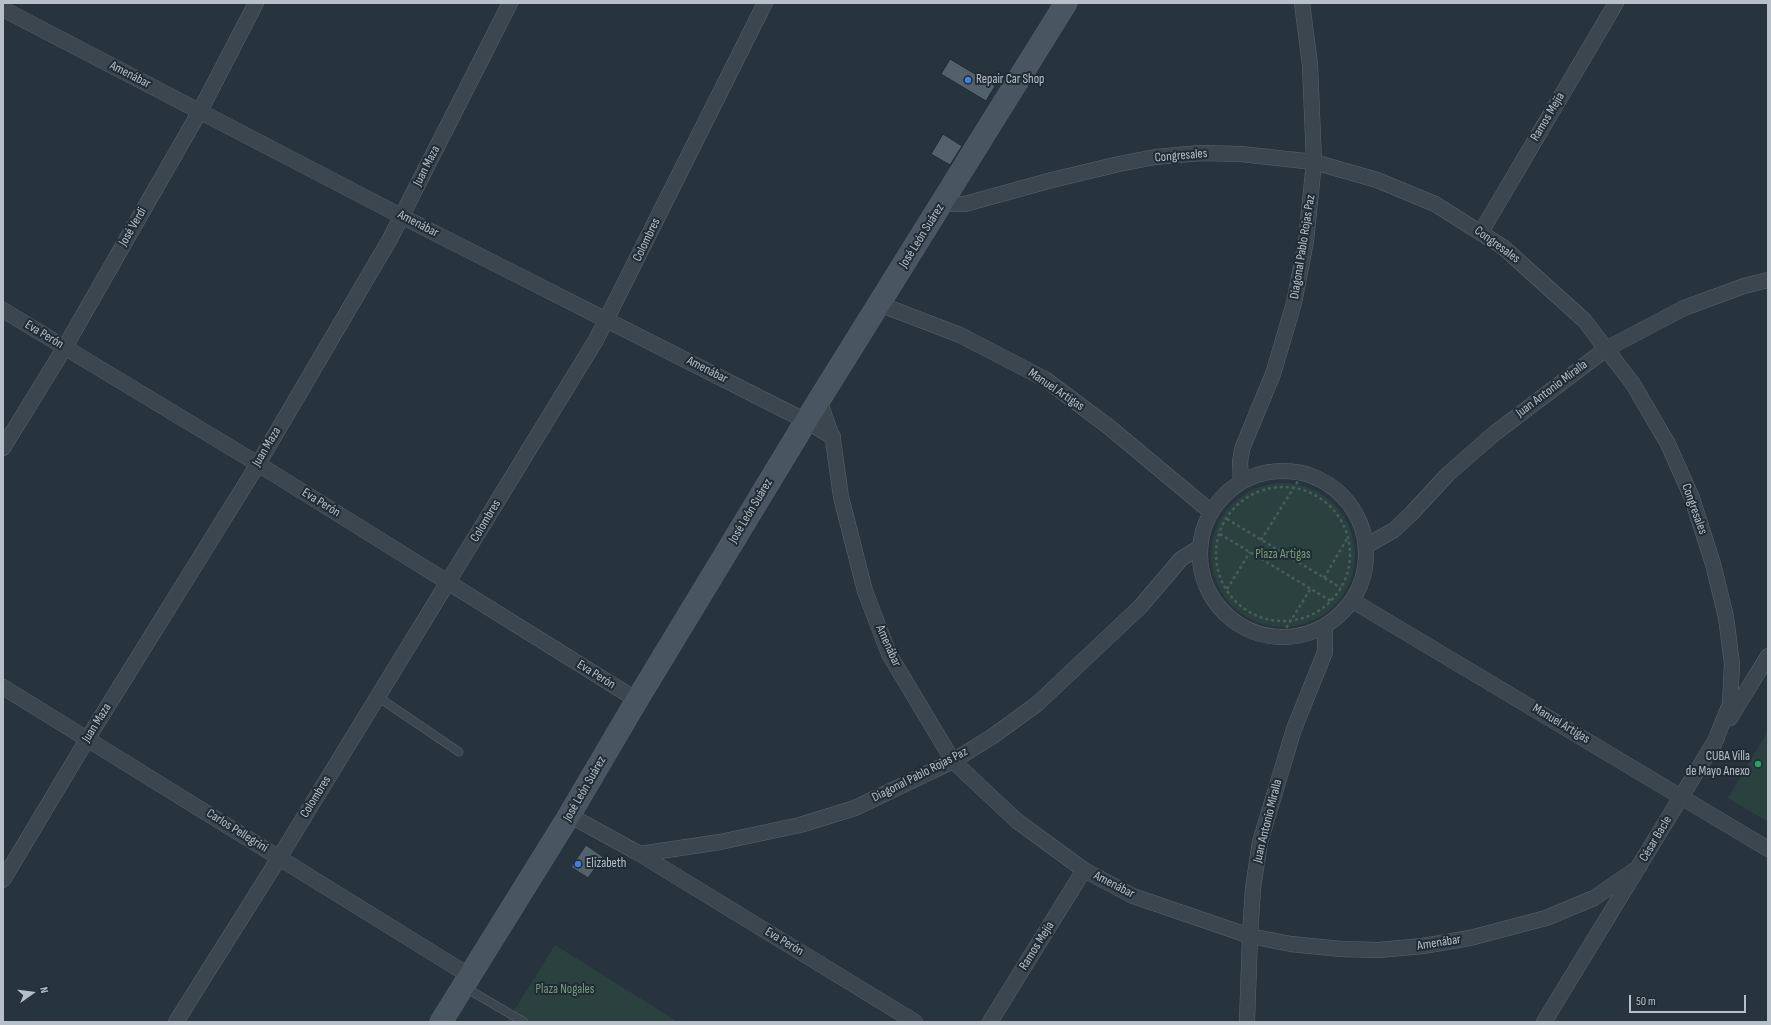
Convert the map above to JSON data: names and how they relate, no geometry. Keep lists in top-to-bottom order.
{
  "streets": {
    "street": [
      "Amenábar",
      "Ramos Mejía",
      "Congresales",
      "Juan Maza",
      "José Verdi",
      "José León Suárez",
      "Colombres",
      "Diagonal Pablo Rojas Paz",
      "Eva Perón",
      "Juan Antonio Miralla",
      "Manuel Artigas",
      "Carlos Pellegrini",
      "César Bacle"
    ]
  },
  "crossings": [
    ["Amenábar", "Ramos Mejía"],
    ["Amenábar", "Juan Maza"],
    ["Amenábar", "José Verdi"],
    ["Amenábar", "José León Suárez"],
    ["Amenábar", "Colombres"],
    ["Amenábar", "Diagonal Pablo Rojas Paz"],
    ["Amenábar", "Juan Antonio Miralla"],
    ["Amenábar", "César Bacle"],
    ["Ramos Mejía", "Congresales"],
    ["Congresales", "José León Suárez"],
    ["Congresales", "Diagonal Pablo Rojas Paz"],
    ["Congresales", "Juan Antonio Miralla"],
    ["Congresales", "César Bacle"],
    ["Juan Maza", "Eva Perón"],
    ["Juan Maza", "Carlos Pellegrini"],
    ["José Verdi", "Eva Perón"],
    ["José León Suárez", "Eva Perón"],
    ["José León Suárez", "Manuel Artigas"],
    ["José León Suárez", "Carlos Pellegrini"],
    ["Colombres", "Eva Perón"],
    ["Colombres", "Carlos Pellegrini"],
    ["Diagonal Pablo Rojas Paz", "Eva Perón"],
    ["Manuel Artigas", "César Bacle"]
  ],
  "parks": ["Plaza Artigas", "Plaza Nogales"],
  "places": ["Repair Car Shop", "CUBA Villa de Mayo Anexo", "Elizabeth"],
  "scale_bar": "50 m",
  "north": "right"
}
